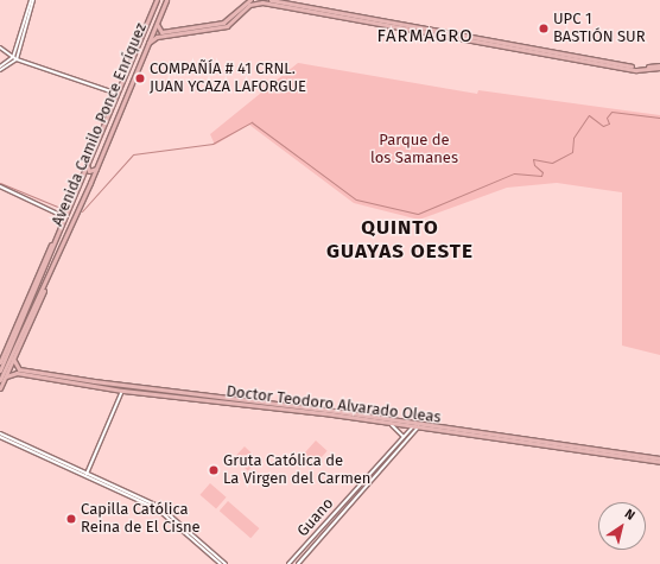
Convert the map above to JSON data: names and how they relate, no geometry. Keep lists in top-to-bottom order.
{
  "streets": {
    "main road": ["Avenida Camilo Ponce Enríquez", "Doctor Teodoro Alvarado Oleas"],
    "street": ["Guano"]
  },
  "crossings": [
    ["Avenida Camilo Ponce Enríquez", "Doctor Teodoro Alvarado Oleas"],
    ["Doctor Teodoro Alvarado Oleas", "Guano"]
  ],
  "districts": ["FARMAGRO", "QUINTO GUAYAS OESTE"],
  "parks": ["Parque de los Samanes"],
  "places": [
    "UPC 1 BASTIÓN SUR",
    "COMPAÑÍA # 41 CRNL. JUAN YCAZA LAFORGUE",
    "Gruta Católica de La Virgen del Carmen",
    "Capilla Católica Reina de El Cisne"
  ],
  "north": "top right"
}
